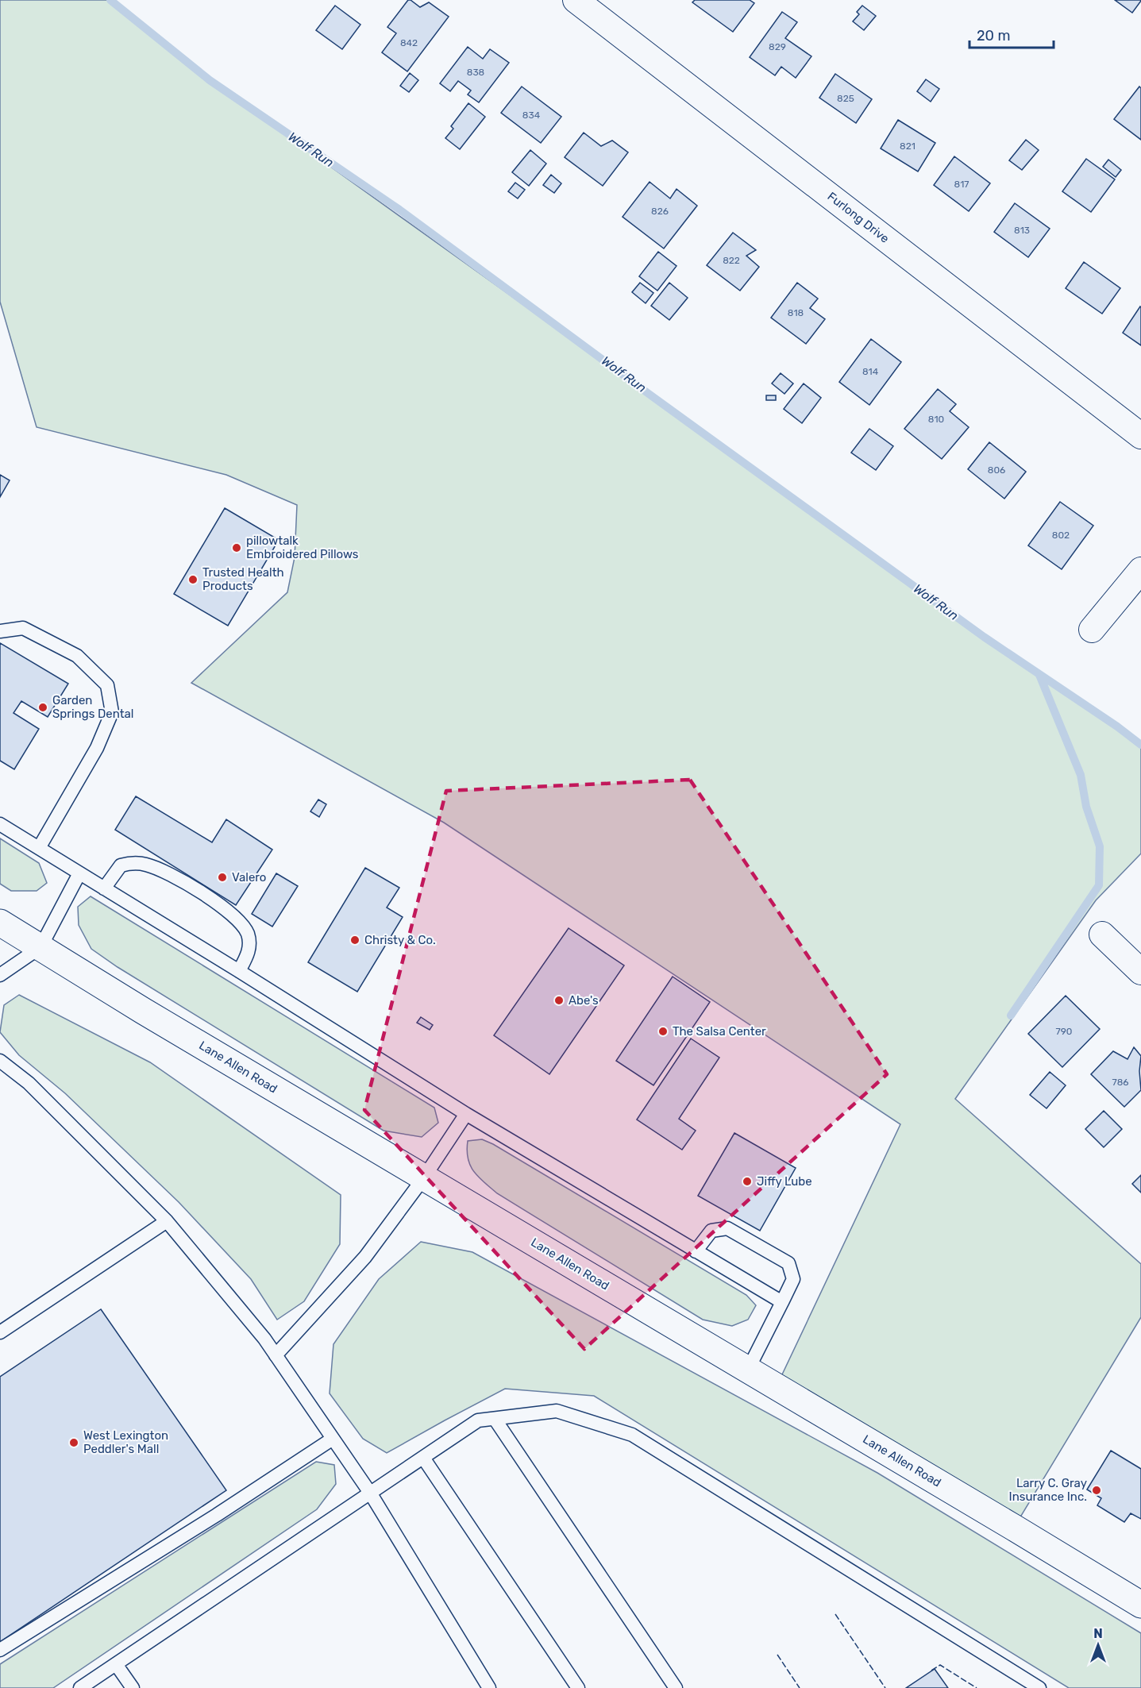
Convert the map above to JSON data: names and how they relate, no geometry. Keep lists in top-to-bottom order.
{
  "streets": {
    "main road": ["Lane Allen Road"],
    "street": ["Furlong Drive"]
  },
  "water": ["Wolf Run"],
  "places": [
    "pillowtalk Embroidered Pillows",
    "Trusted Health Products",
    "Garden Springs Dental",
    "Valero",
    "Christy & Co.",
    "Abe's",
    "The Salsa Center",
    "Jiffy Lube",
    "West Lexington Peddler's Mall",
    "Larry C. Gray Insurance Inc."
  ],
  "house_numbers": [
    "842",
    "829",
    "838",
    "825",
    "834",
    "821",
    "817",
    "826",
    "813",
    "822",
    "818",
    "814",
    "810",
    "806",
    "802",
    "790",
    "786"
  ],
  "scale_bar": "20 m",
  "north": "top"
}
